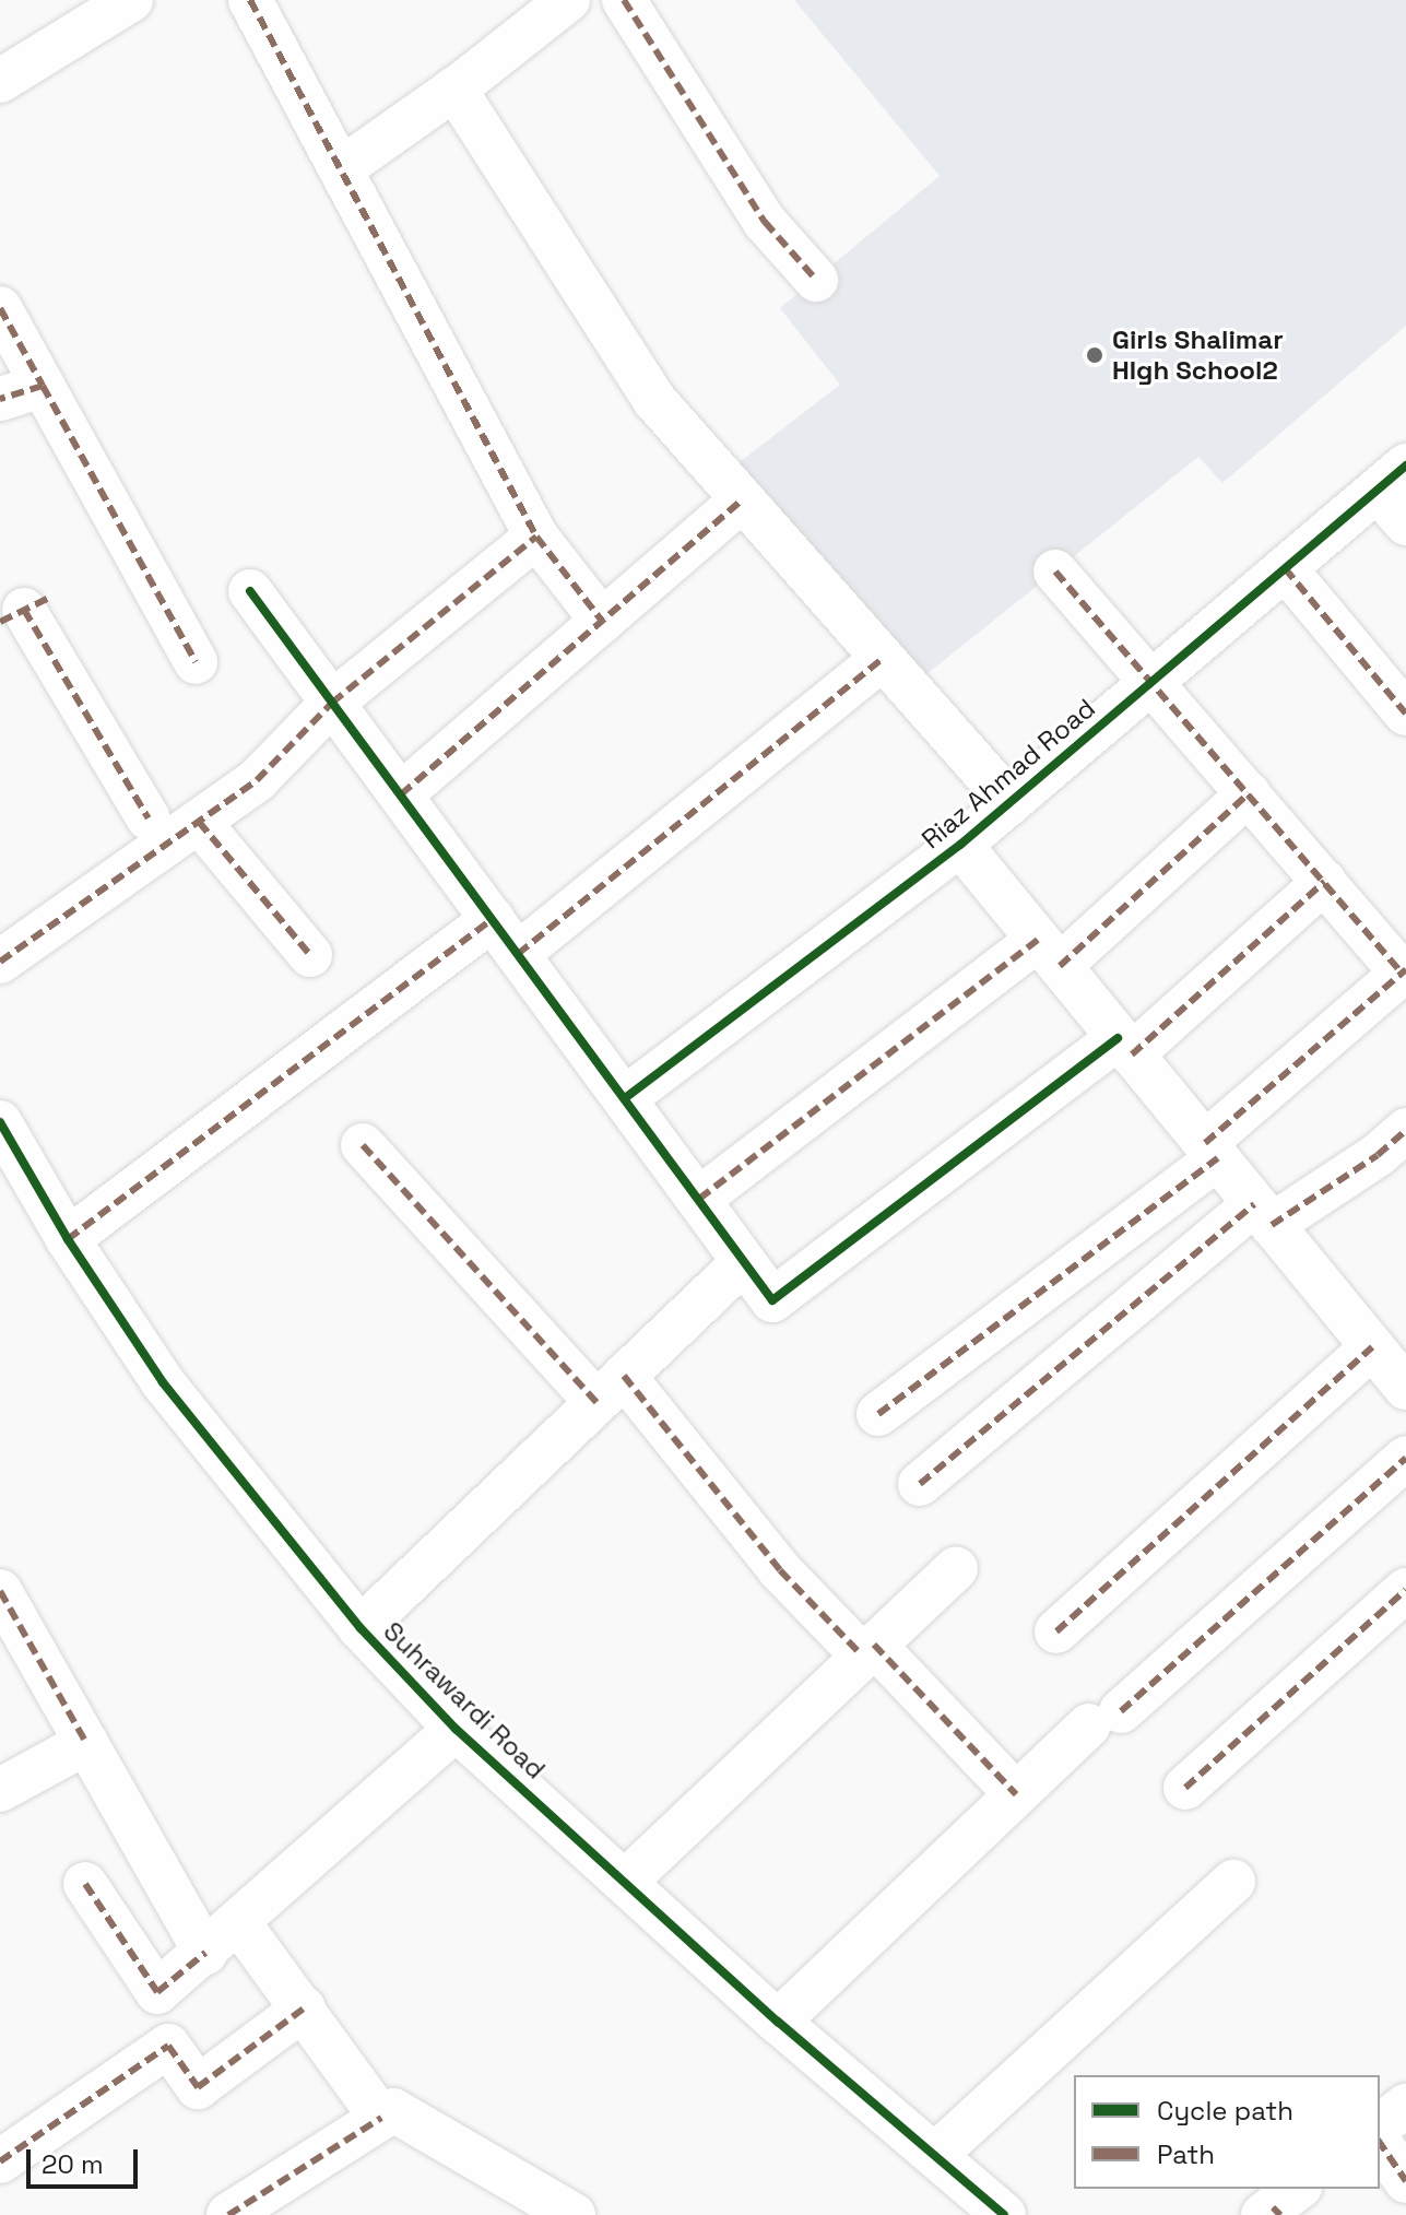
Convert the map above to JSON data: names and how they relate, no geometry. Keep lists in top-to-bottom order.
{
  "streets": {
    "street": ["Riaz Ahmad Road", "Suhrawardi Road"]
  },
  "places": ["Girls Shalimar HIgh School2"],
  "legend": ["Cycle path", "Path"],
  "scale_bar": "20 m"
}
